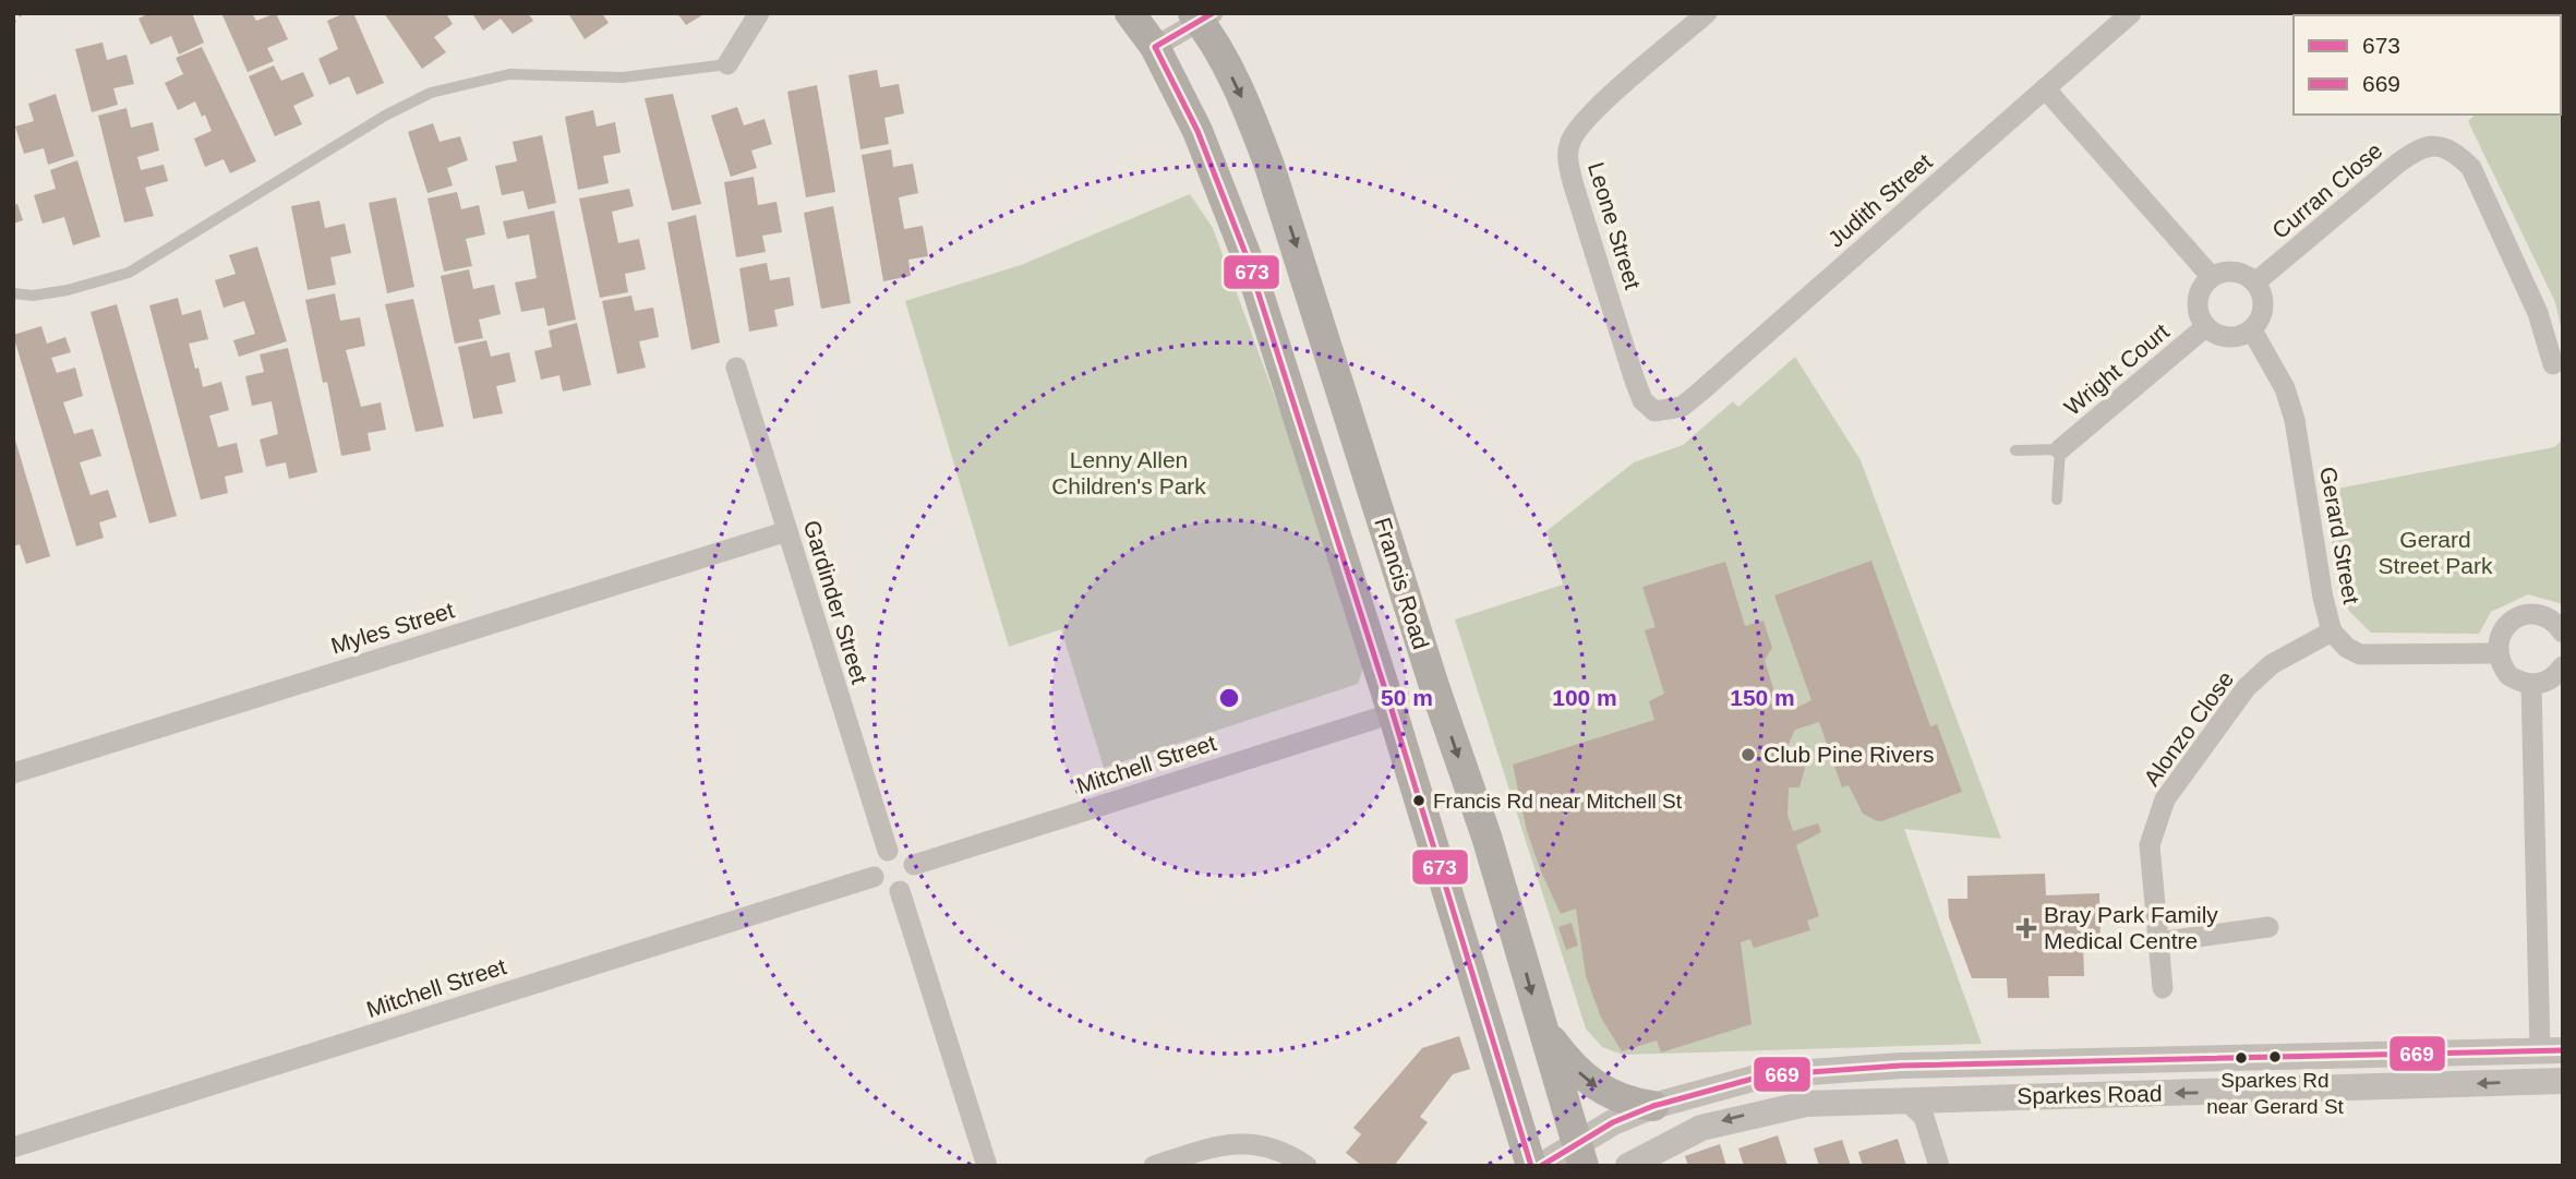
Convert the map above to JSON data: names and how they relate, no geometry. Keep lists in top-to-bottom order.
{
  "streets": {
    "main road": ["Francis Road"],
    "street": [
      "Curran Close",
      "Judith Street",
      "Leone Street",
      "Wright Court",
      "Gerard Street",
      "Gardinder Street",
      "Myles Street",
      "Alonzo Close",
      "Mitchell Street",
      "Sparkes Road"
    ]
  },
  "crossings": [
    ["Curran Close", "Wright Court"],
    ["Curran Close", "Gerard Street"],
    ["Judith Street", "Leone Street"],
    ["Wright Court", "Gerard Street"],
    ["Gerard Street", "Alonzo Close"],
    ["Francis Road", "Mitchell Street"],
    ["Francis Road", "Sparkes Road"],
    ["Gardinder Street", "Myles Street"],
    ["Gardinder Street", "Mitchell Street"]
  ],
  "parks": ["Lenny Allen Children's Park", "Gerard Street Park"],
  "places": {
    "other": ["Club Pine Rivers", "Francis Rd near Mitchell St", "Sparkes Rd near Gerard St"],
    "health": ["Bray Park Family Medical Centre"]
  },
  "lines": ["transit line 673", "transit line 669"],
  "legend": ["673", "669"],
  "rings": ["50 m", "100 m", "150 m"]
}
